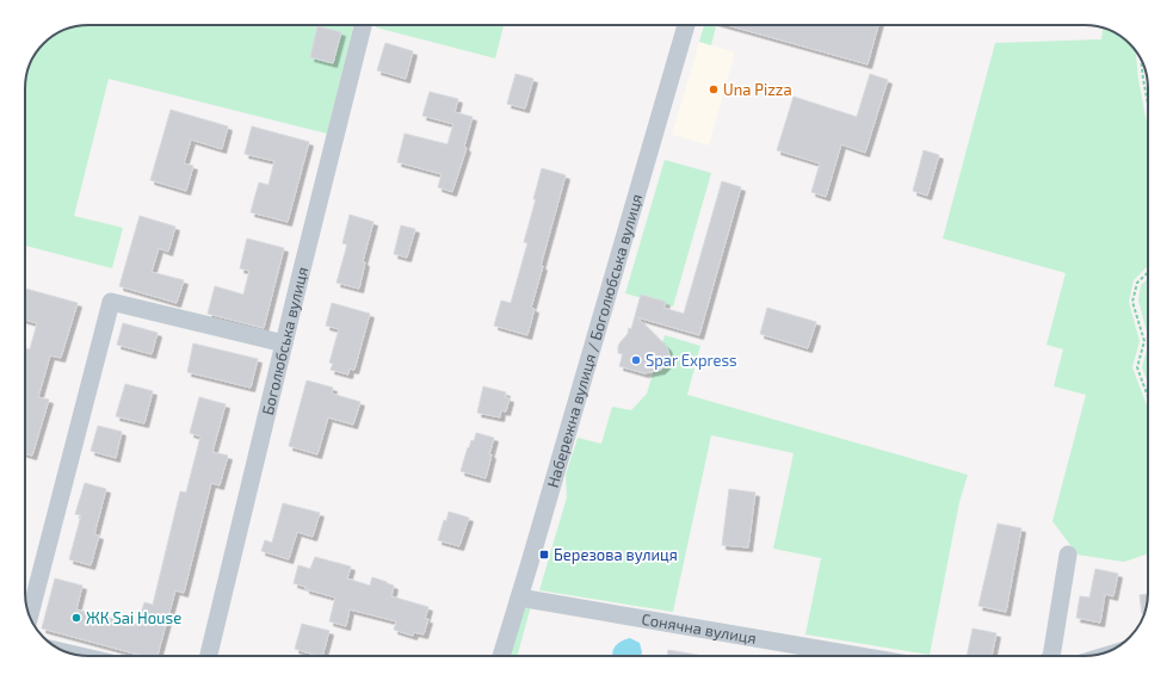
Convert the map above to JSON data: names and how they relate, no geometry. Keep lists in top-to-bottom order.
{
  "streets": {
    "street": ["Боголюбська вулиця", "Набережна вулиця / Боголюбська вулиця", "Сонячна вулиця"]
  },
  "crossings": [
    ["Набережна вулиця / Боголюбська вулиця", "Сонячна вулиця"]
  ],
  "places": {
    "other": ["Una Pizza", "Spar Express", "ЖК Sai House"],
    "transit": ["Березова вулиця"]
  }
}
